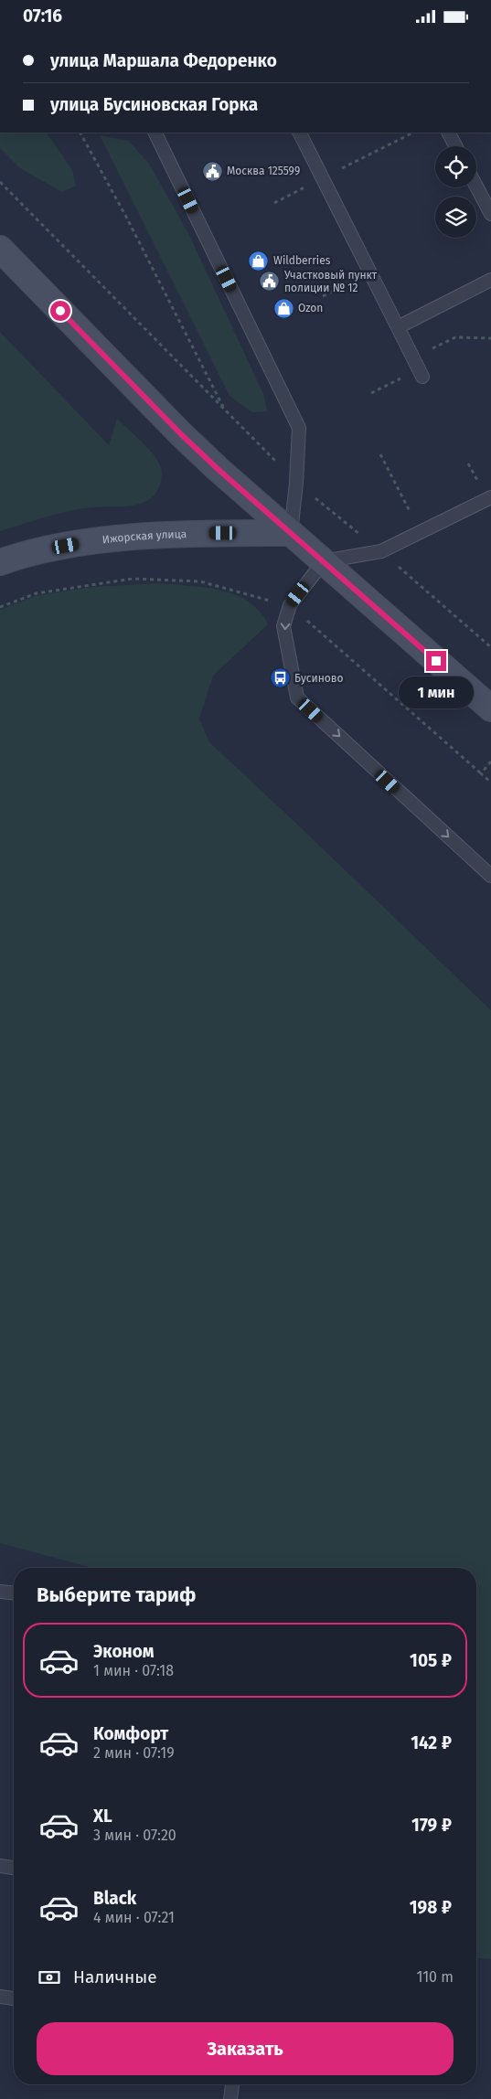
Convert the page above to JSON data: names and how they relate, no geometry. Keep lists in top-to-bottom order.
{
  "streets": {
    "street": ["Ижорская улица"]
  },
  "places": {
    "public building": ["Москва 125599", "Участковый пункт полиции № 12"],
    "shop": ["Wildberries", "Ozon"],
    "bus stop": ["Бусиново"]
  },
  "page": {
    "status": "07:16",
    "banner": ["улица Маршала Федоренко", "улица Бусиновская Горка"],
    "bubble": "1 мин",
    "heading": "Выберите тариф",
    "list": [
      {
        "name": "Эконом",
        "note": "1 мин · 07:18",
        "value": "105 ₽"
      },
      {
        "name": "Комфорт",
        "note": "2 мин · 07:19",
        "value": "142 ₽"
      },
      {
        "name": "XL",
        "note": "3 мин · 07:20",
        "value": "179 ₽"
      },
      {
        "name": "Black",
        "note": "4 мин · 07:21",
        "value": "198 ₽"
      }
    ],
    "pay": ["Наличные", "110 m"],
    "buttons": "Заказать"
  }
}
